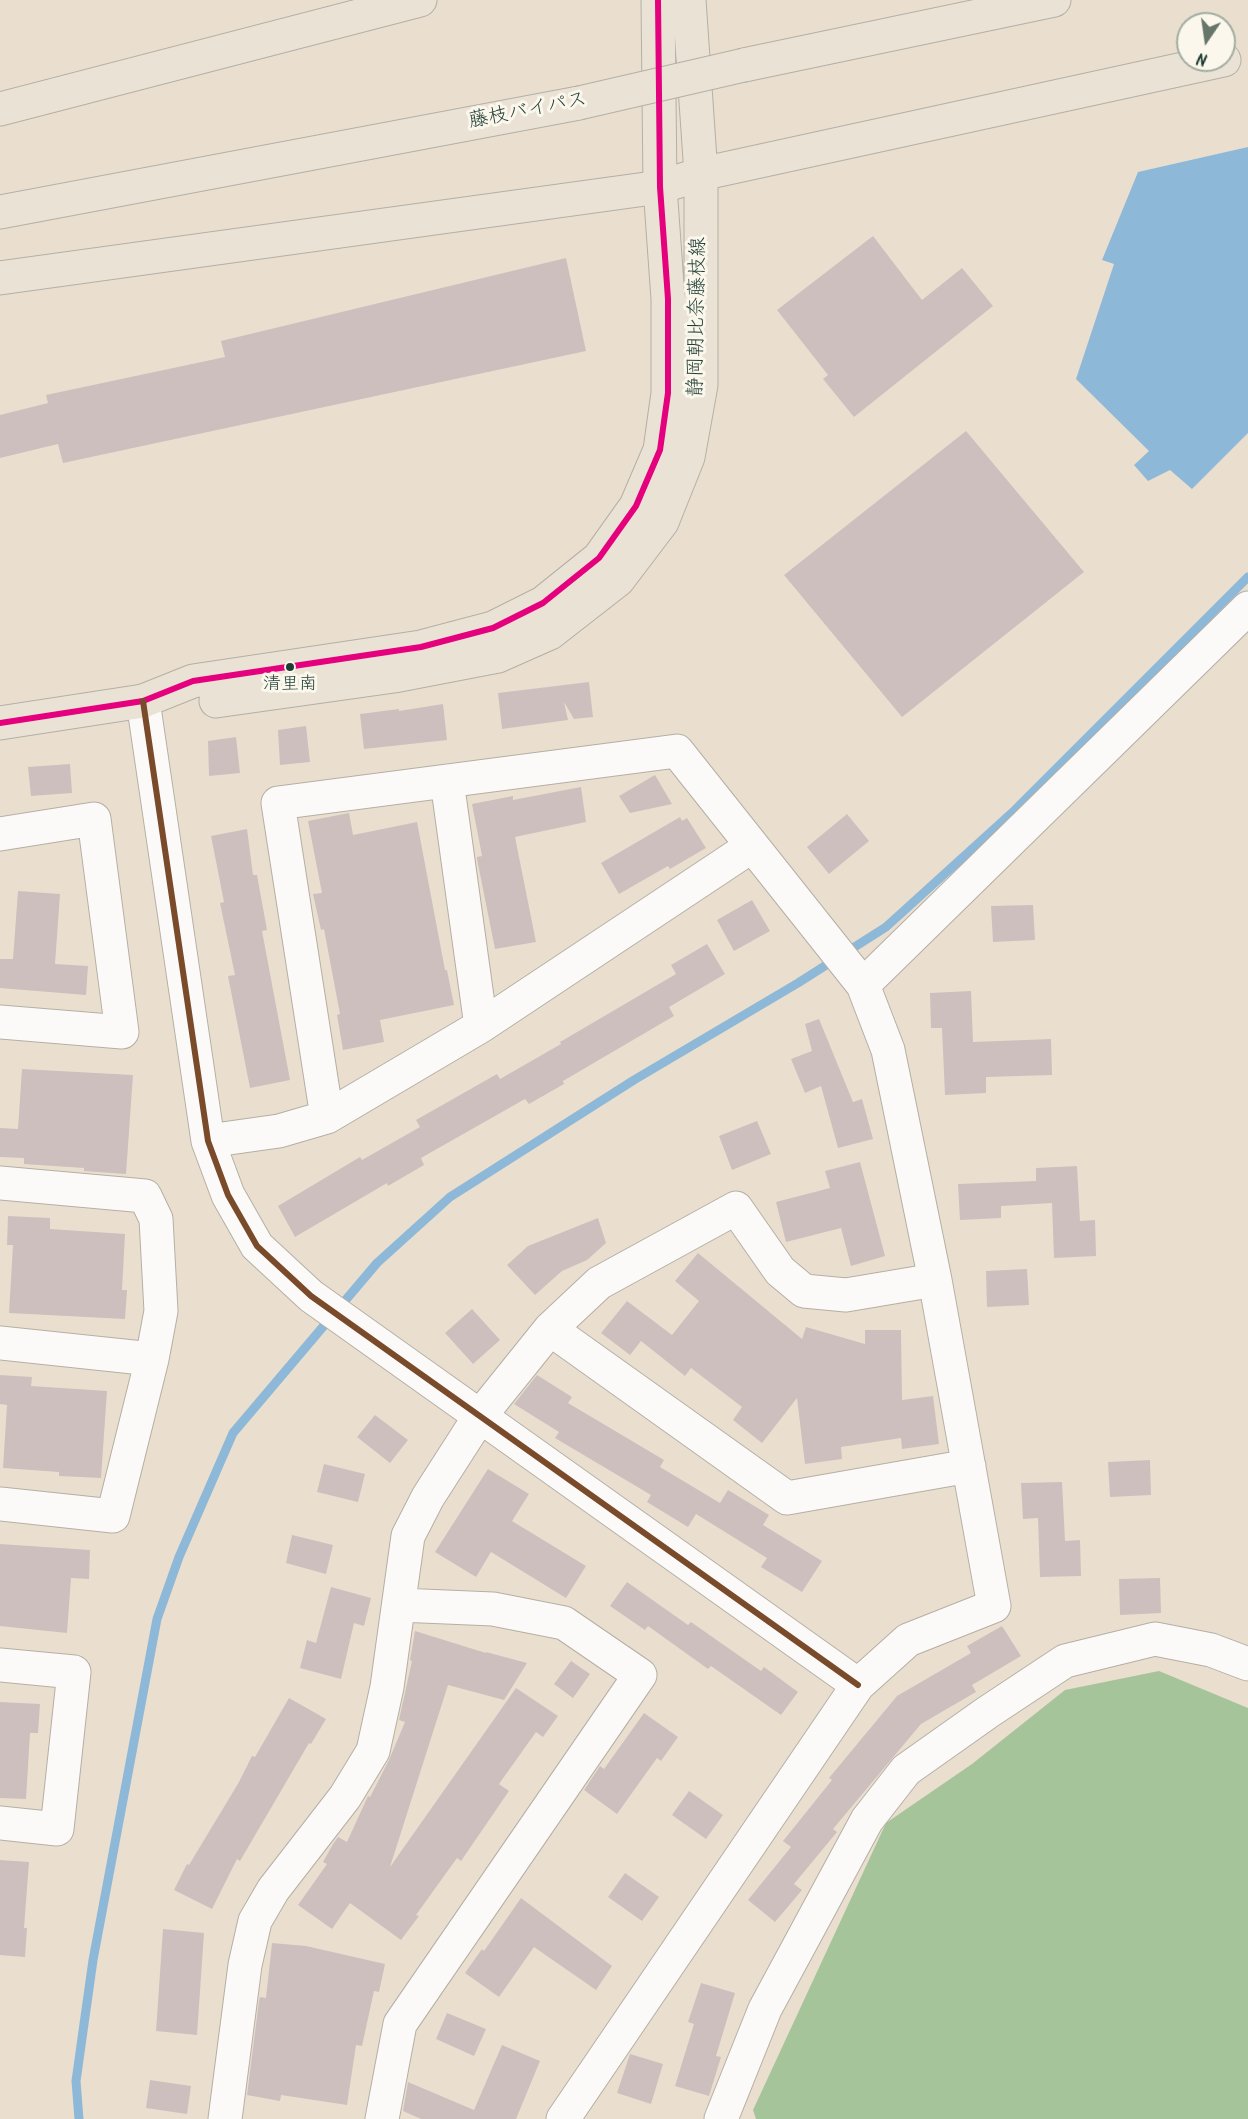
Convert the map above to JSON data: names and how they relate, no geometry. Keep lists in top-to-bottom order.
{
  "streets": {
    "main road": ["藤枝バイパス", "静岡朝比奈藤枝線"]
  },
  "places": ["清里南"],
  "north": "bottom"
}
